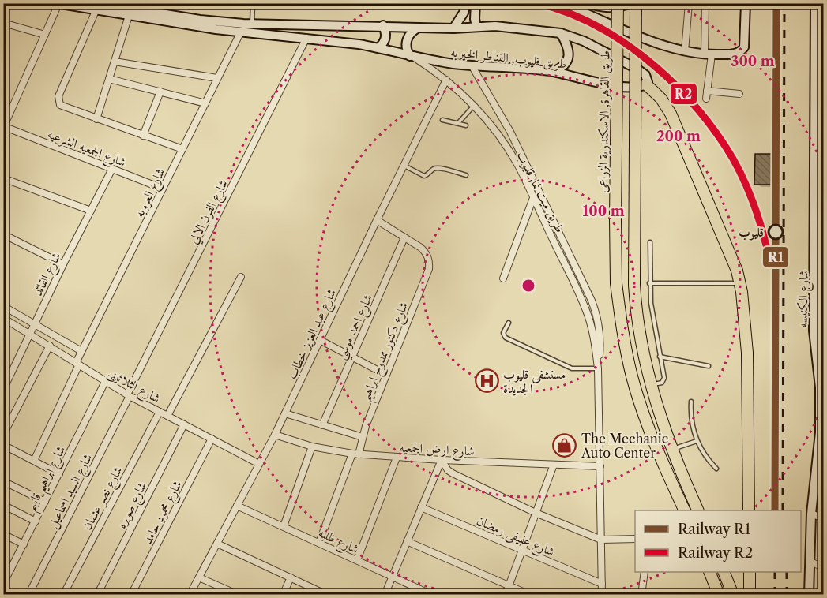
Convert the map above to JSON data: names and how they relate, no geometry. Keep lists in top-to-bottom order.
{
  "streets": {
    "highway": ["طريق القاهرة, الاسكندرية الزراعى"],
    "main road": ["طريق قليوب, القناطر الخيريه", "شارع الكنيسه"],
    "street": [
      "شارع الجمعيه الشرعيه",
      "طريق ميت نما, قليوب",
      "شارع العروبه",
      "شارع الفرن الالي",
      "شارع القائد",
      "شارع احمد موسي",
      "شارع عبد العزيز خطاب",
      "شارع دكتور ممدوح ابراهيم",
      "شارع الثلاثينى",
      "شارع ارض الجمعيه",
      "شارع ابراهيم قاسم",
      "شارع السيد اسماعيل",
      "شارع نصر عثمان",
      "شارع صويره",
      "شارع محمود حامد",
      "شارع عفيفى رمضان",
      "شارع طلبه"
    ]
  },
  "crossings": [
    ["طريق قليوب, القناطر الخيريه", "طريق ميت نما, قليوب"],
    ["طريق قليوب, القناطر الخيريه", "شارع العروبه"],
    ["طريق قليوب, القناطر الخيريه", "شارع الفرن الالي"],
    ["شارع الجمعيه الشرعيه", "شارع العروبه"],
    ["شارع الجمعيه الشرعيه", "شارع القائد"],
    ["طريق ميت نما, قليوب", "شارع عبد العزيز خطاب"],
    ["طريق ميت نما, قليوب", "شارع ارض الجمعيه"],
    ["طريق ميت نما, قليوب", "شارع عفيفى رمضان"],
    ["شارع العروبه", "شارع الثلاثينى"],
    ["شارع الفرن الالي", "شارع الثلاثينى"],
    ["شارع الفرن الالي", "شارع السيد اسماعيل"],
    ["شارع القائد", "شارع الثلاثينى"],
    ["شارع احمد موسي", "شارع دكتور ممدوح ابراهيم"],
    ["شارع عبد العزيز خطاب", "شارع الثلاثينى"],
    ["شارع عبد العزيز خطاب", "شارع ارض الجمعيه"],
    ["شارع عبد العزيز خطاب", "شارع طلبه"],
    ["شارع دكتور ممدوح ابراهيم", "شارع ارض الجمعيه"],
    ["شارع دكتور ممدوح ابراهيم", "شارع طلبه"],
    ["شارع الثلاثينى", "شارع ابراهيم قاسم"],
    ["شارع الثلاثينى", "شارع السيد اسماعيل"],
    ["شارع الثلاثينى", "شارع نصر عثمان"],
    ["شارع الثلاثينى", "شارع صويره"],
    ["شارع الثلاثينى", "شارع محمود حامد"]
  ],
  "places": {
    "other": ["قليوب"],
    "hospital": ["مستشفى قليوب الجديدة"],
    "shop": ["The Mechanic Auto Center"]
  },
  "lines": ["rail line R1", "rail line R2"],
  "legend": ["Railway R1", "Railway R2"],
  "rings": ["300 m", "200 m", "100 m"]
}
